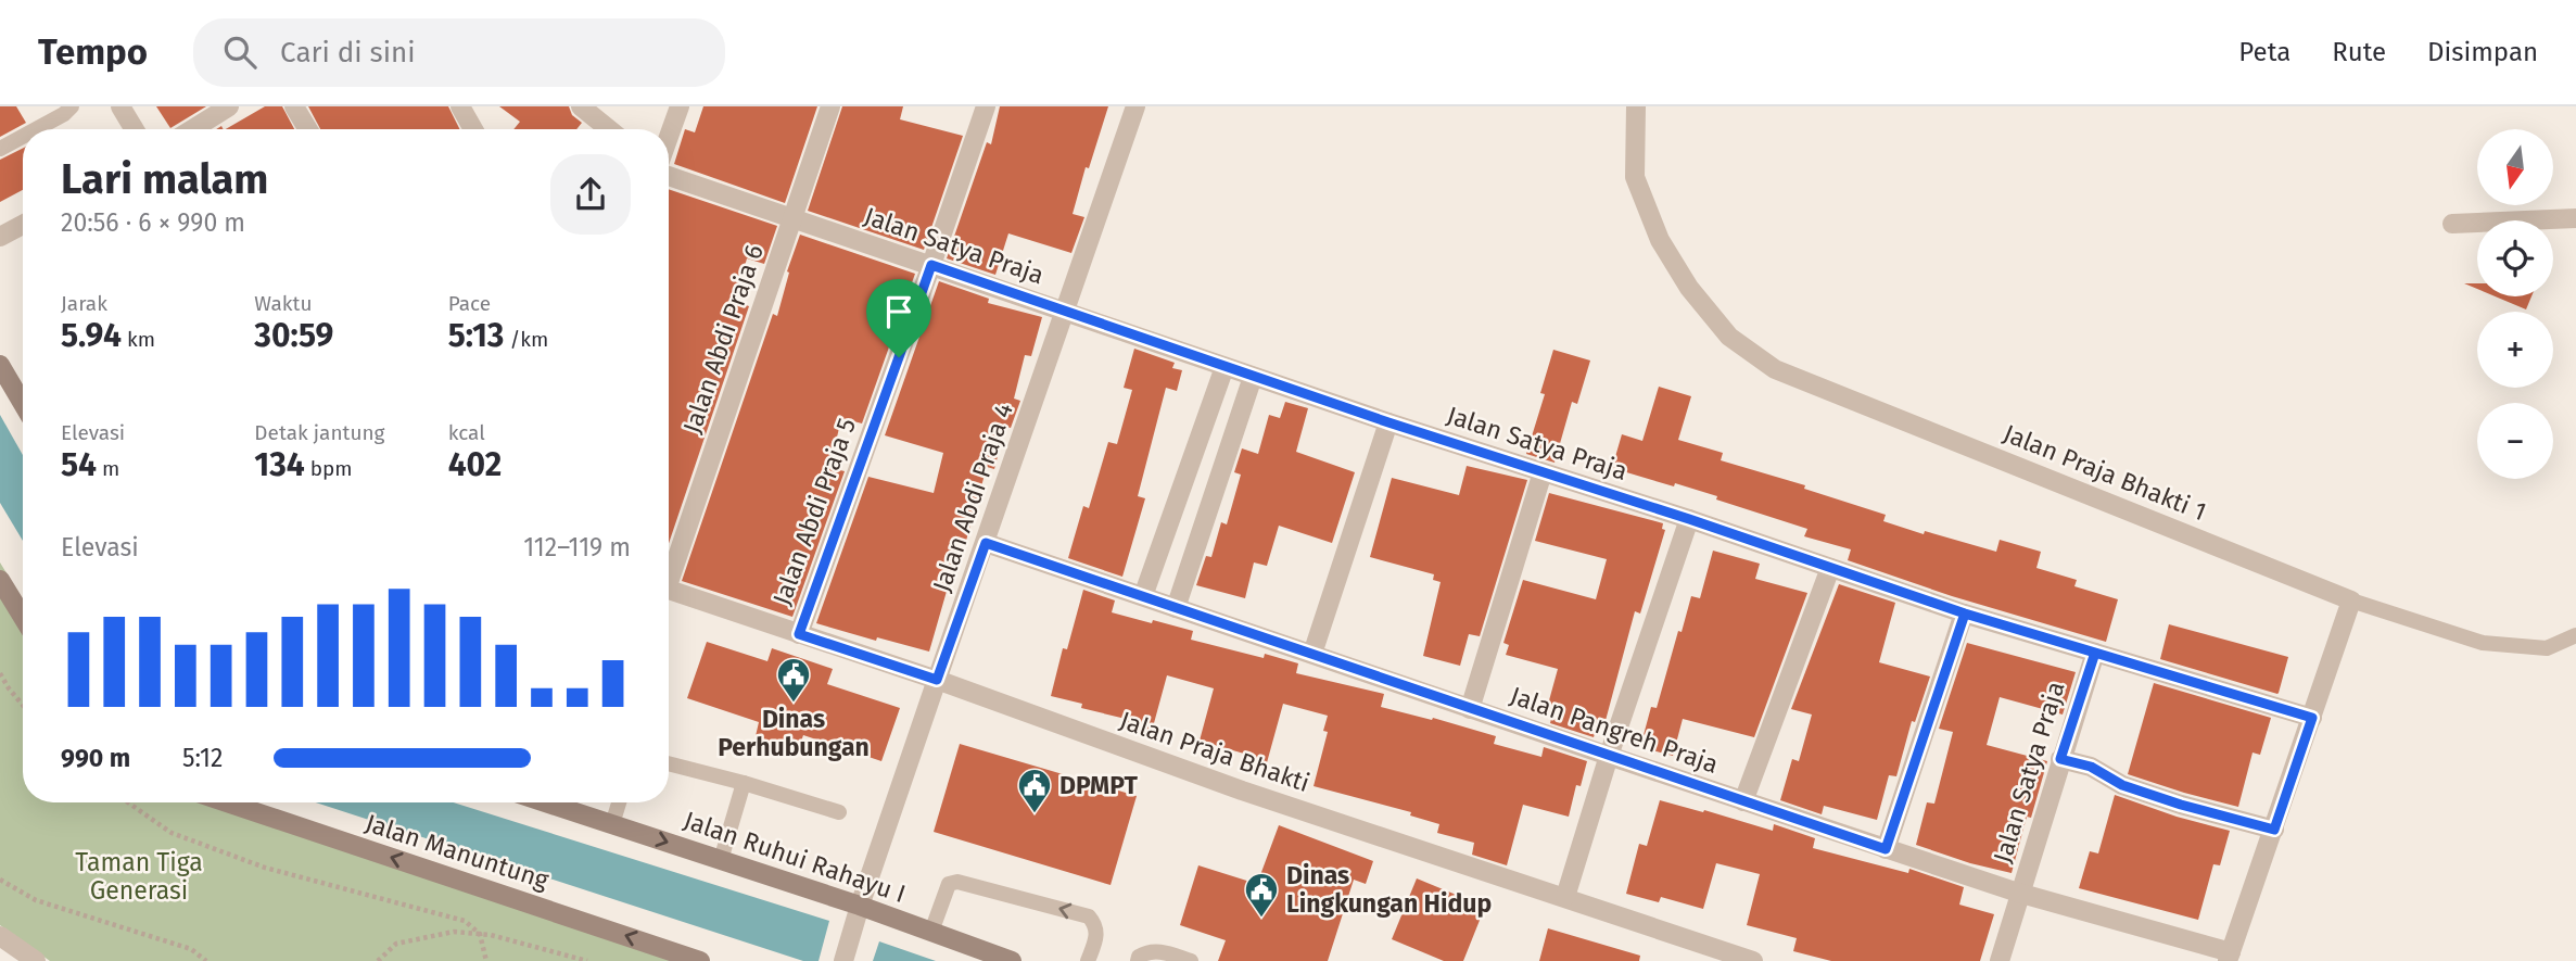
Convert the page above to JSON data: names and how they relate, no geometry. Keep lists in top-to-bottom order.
{
  "streets": {
    "street": [
      "Jalan Satya Praja",
      "Jalan Abdi Praja 6",
      "Jalan Praja Bhakti 1",
      "Jalan Abdi Praja 4",
      "Jalan Abdi Praja 5",
      "Jalan Pangreh Praja",
      "Jalan Praja Bhakti",
      "Jalan Manuntung",
      "Jalan Ruhui Rahayu I"
    ]
  },
  "crossings": [
    ["Jalan Satya Praja", "Jalan Abdi Praja 6"],
    ["Jalan Satya Praja", "Jalan Abdi Praja 4"],
    ["Jalan Satya Praja", "Jalan Abdi Praja 5"],
    ["Jalan Satya Praja", "Jalan Pangreh Praja"],
    ["Jalan Abdi Praja 4", "Jalan Pangreh Praja"],
    ["Jalan Abdi Praja 4", "Jalan Praja Bhakti"],
    ["Jalan Abdi Praja 4", "Jalan Ruhui Rahayu I"],
    ["Jalan Abdi Praja 5", "Jalan Praja Bhakti"]
  ],
  "one_way": ["Jalan Manuntung"],
  "parks": ["Taman Tiga Generasi"],
  "places": {
    "public building": ["Dinas Perhubungan", "DPMPT", "Dinas Lingkungan Hidup"]
  },
  "north": "bottom",
  "page": {
    "header": "Tempo",
    "search": "Cari di sini",
    "nav": ["Peta", "Rute", "Disimpan"],
    "map_buttons": ["+", "−"],
    "heading": ["Lari malam", "20:56 · 6 × 990 m"],
    "stats": [
      ["Jarak", "5.94 km"],
      ["Waktu", "30:59"],
      ["Pace", "5:13 /km"],
      ["Elevasi", "54 m"],
      ["Detak jantung", "134 bpm"],
      ["kcal", "402"]
    ],
    "chart": ["Elevasi", "112–119 m"],
    "list": [
      {
        "name": "990 m",
        "note": "5:12"
      }
    ]
  }
}
